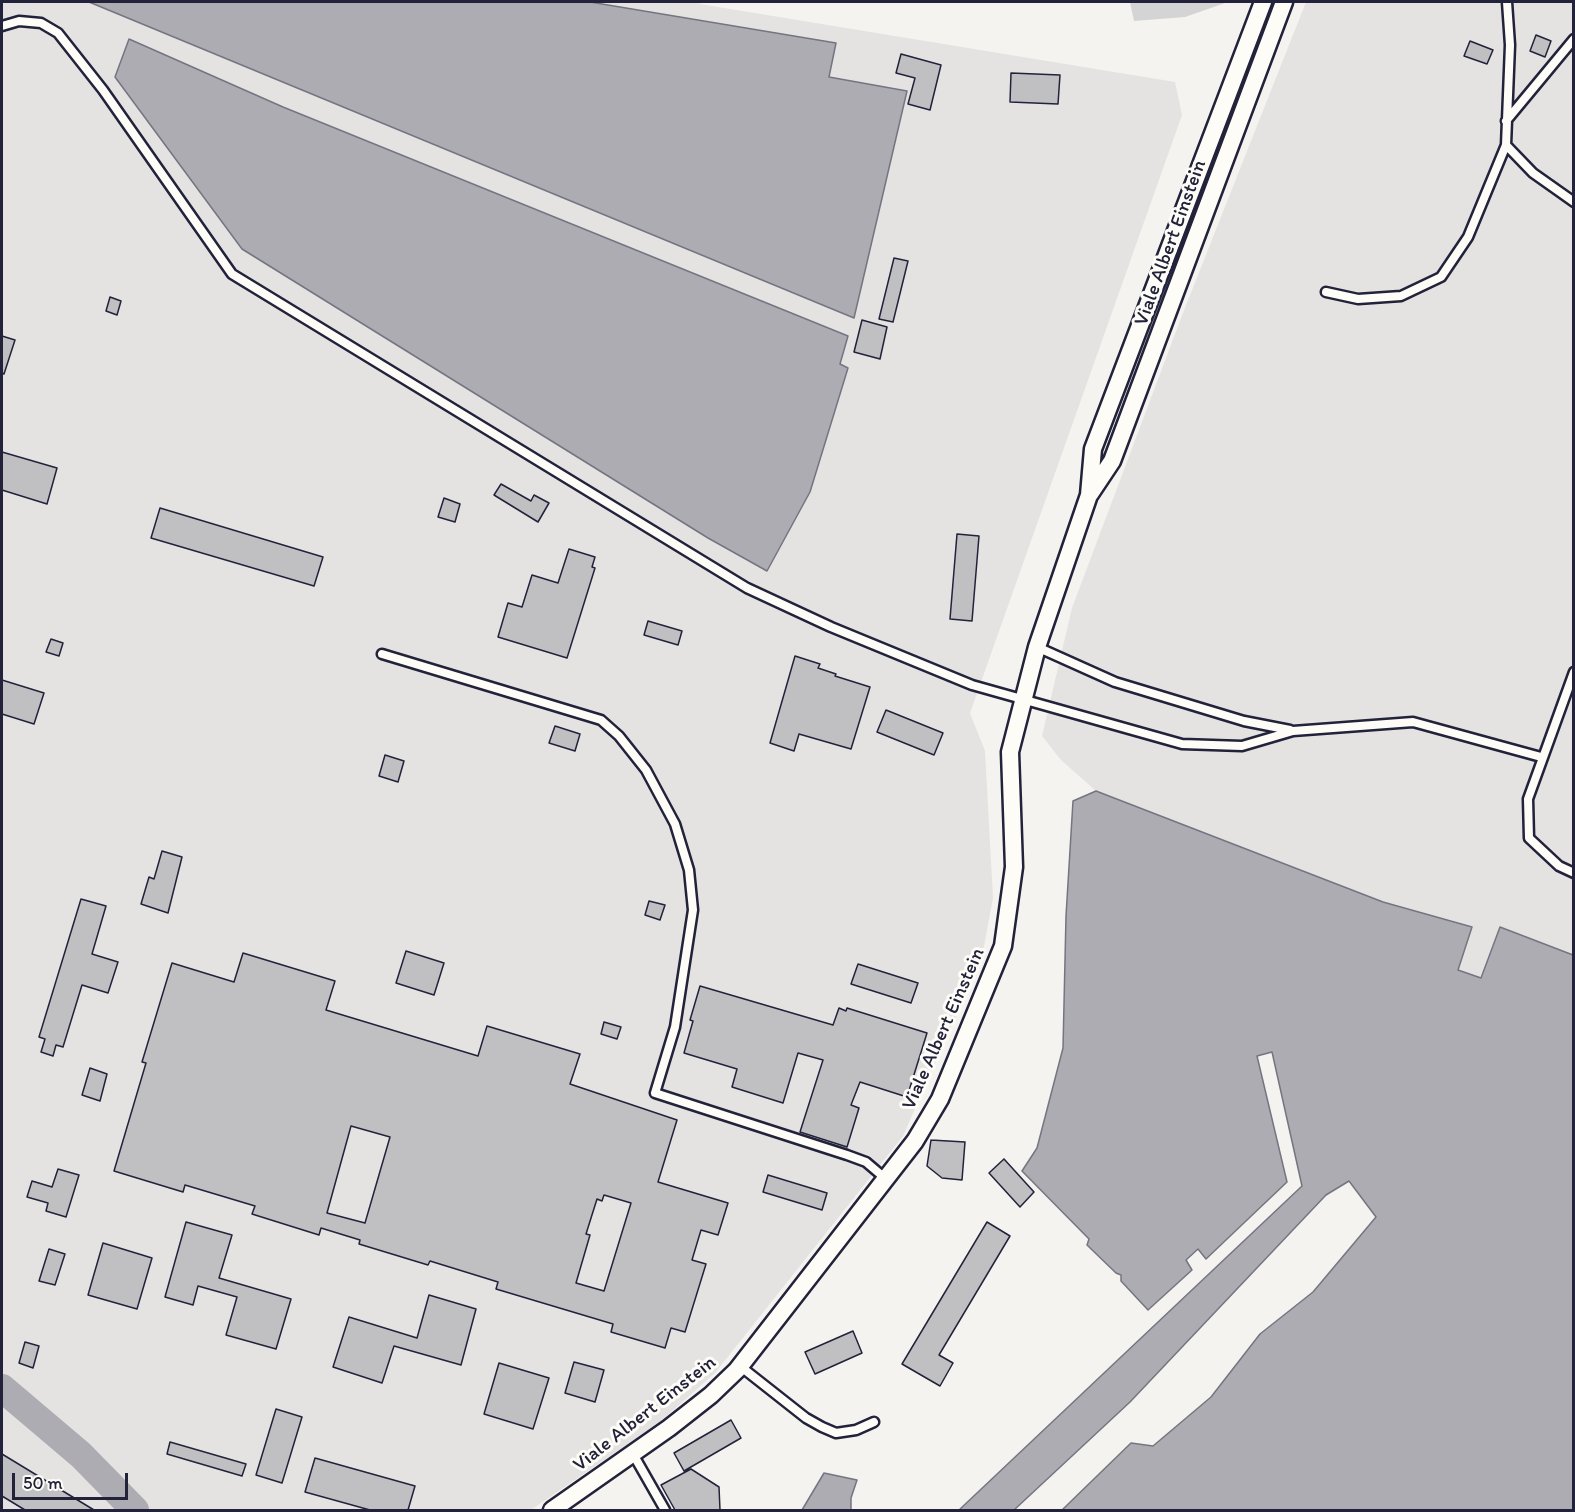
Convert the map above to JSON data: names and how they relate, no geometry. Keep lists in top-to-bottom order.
{
  "streets": {
    "street": ["Viale Albert Einstein"]
  },
  "scale_bar": "50 m"
}
